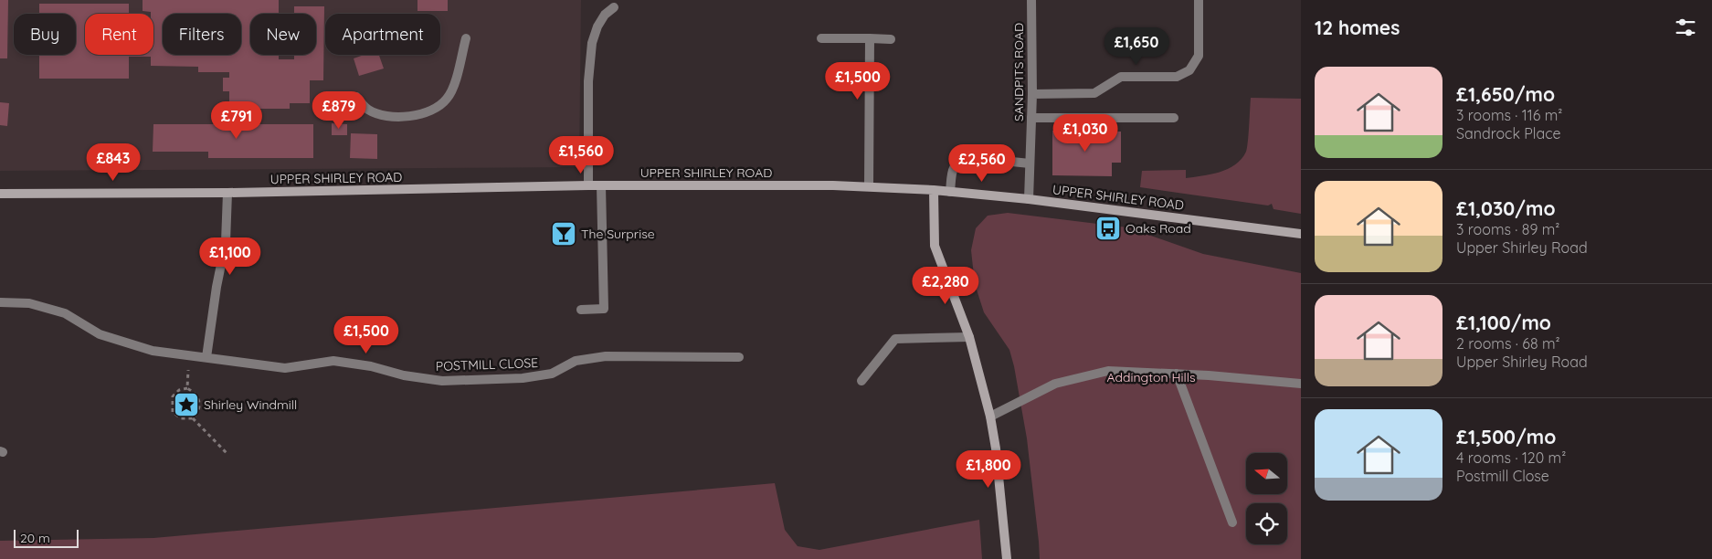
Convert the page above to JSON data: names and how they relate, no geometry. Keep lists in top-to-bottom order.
{
  "streets": {
    "street": ["SANDPITS ROAD", "UPPER SHIRLEY ROAD", "POSTMILL CLOSE"]
  },
  "crossings": [
    ["SANDPITS ROAD", "UPPER SHIRLEY ROAD"]
  ],
  "parks": ["Addington Hills"],
  "places": {
    "bus stop": ["Oaks Road"],
    "bar": ["The Surprise"],
    "place": ["Shirley Windmill"]
  },
  "scale_bar": "20 m",
  "north": "left",
  "page": {
    "heading": "12 homes",
    "chip": [
      "Buy",
      "Rent",
      "Filters",
      "New",
      "Apartment"
    ],
    "price": [
      "£1,650",
      "£1,500",
      "£879",
      "£791",
      "£1,030",
      "£1,560",
      "£843",
      "£2,560",
      "£1,100",
      "£2,280",
      "£1,500",
      "£1,800"
    ],
    "list": [
      {
        "name": "£1,650/mo",
        "note": "3 rooms · 116 m² · Sandrock Place"
      },
      {
        "name": "£1,030/mo",
        "note": "3 rooms · 89 m² · Upper Shirley Road"
      },
      {
        "name": "£1,100/mo",
        "note": "2 rooms · 68 m² · Upper Shirley Road"
      },
      {
        "name": "£1,500/mo",
        "note": "4 rooms · 120 m² · Postmill Close"
      }
    ],
    "scale": "20 m"
  }
}
